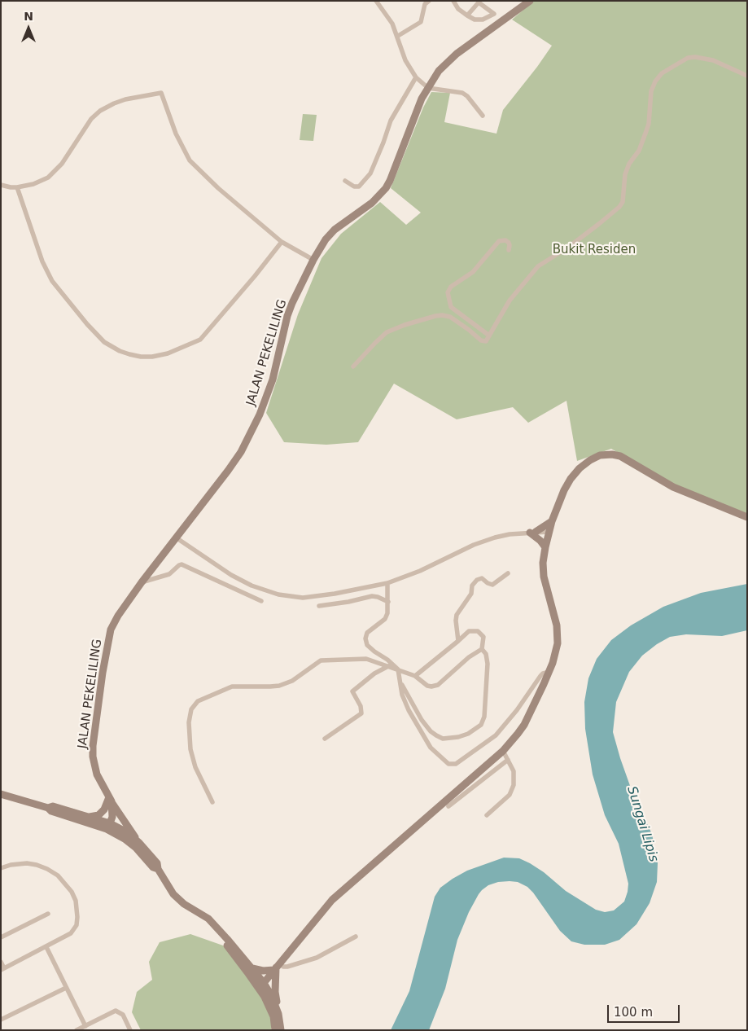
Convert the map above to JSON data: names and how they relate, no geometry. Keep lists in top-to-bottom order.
{
  "streets": {
    "street": ["JALAN PEKELILING"]
  },
  "water": ["Sungai Lipis"],
  "parks": ["Bukit Residen"],
  "scale_bar": "100 m",
  "north": "top"
}
